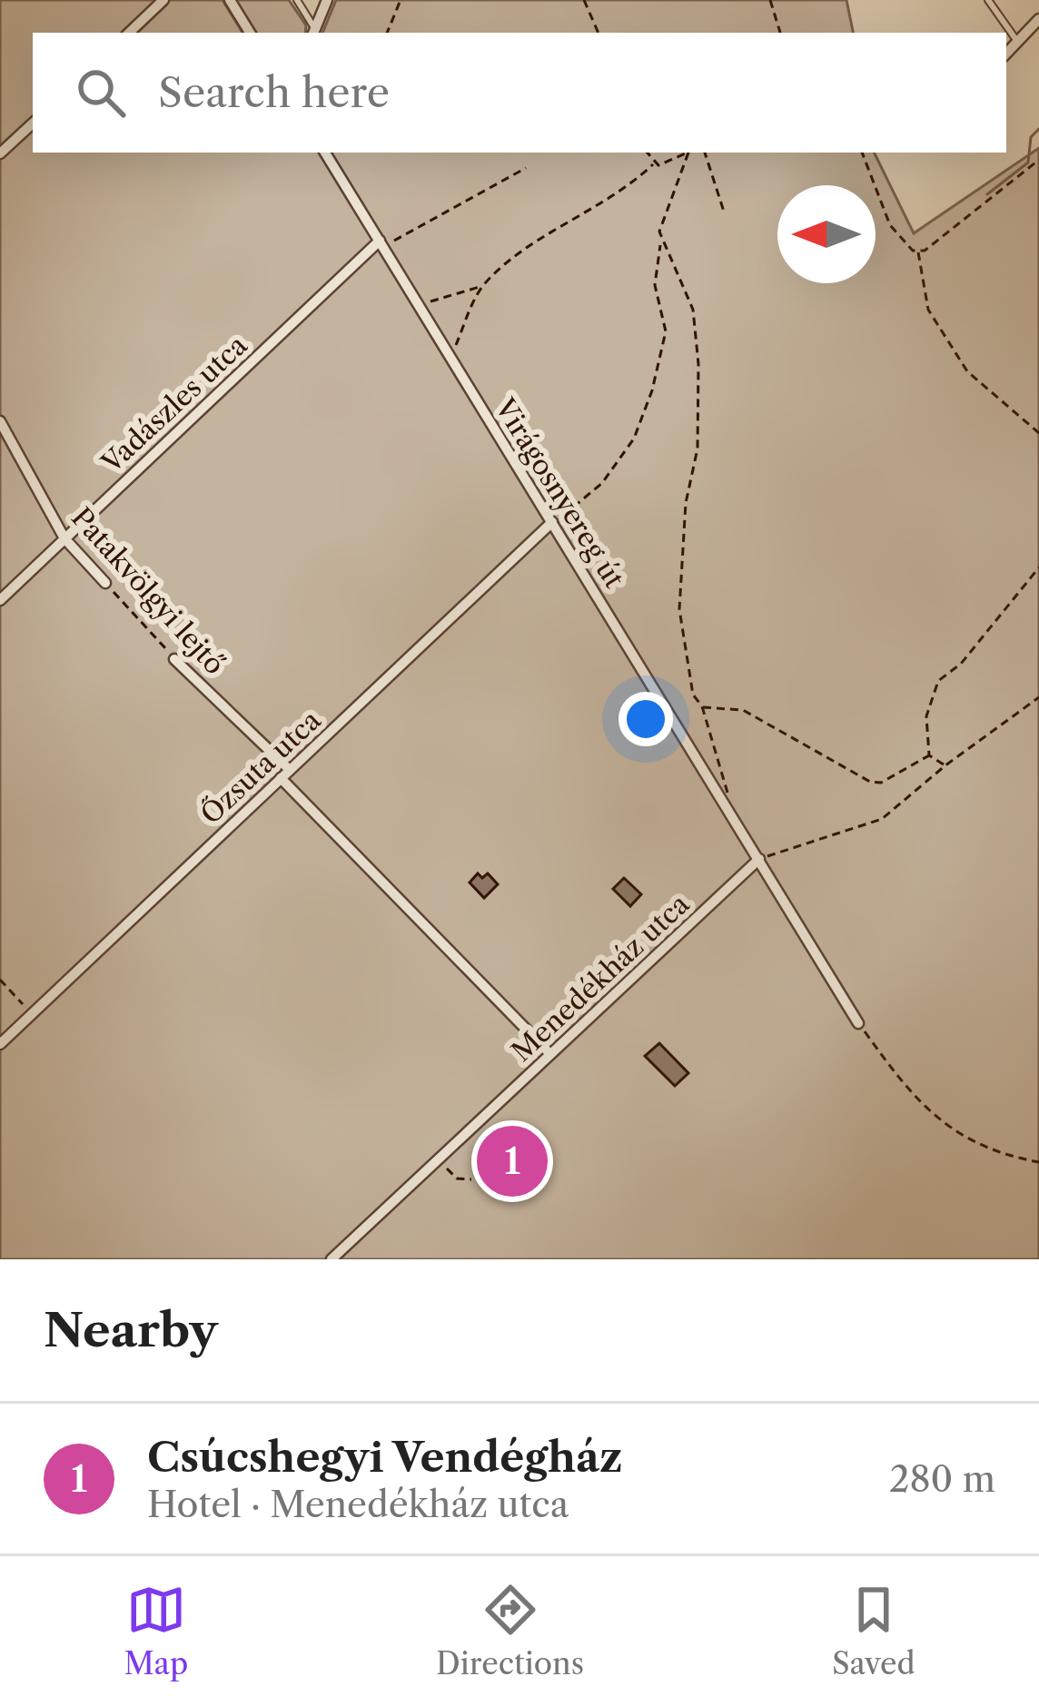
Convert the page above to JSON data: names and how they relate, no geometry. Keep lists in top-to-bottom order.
{
  "streets": {
    "street": [
      "Vadászles utca",
      "Virágosnyereg út",
      "Patakvölgyi lejtő",
      "Őzsuta utca",
      "Menedékház utca"
    ]
  },
  "crossings": [
    ["Vadászles utca", "Virágosnyereg út"],
    ["Vadászles utca", "Patakvölgyi lejtő"],
    ["Virágosnyereg út", "Őzsuta utca"],
    ["Virágosnyereg út", "Menedékház utca"],
    ["Patakvölgyi lejtő", "Őzsuta utca"],
    ["Patakvölgyi lejtő", "Menedékház utca"]
  ],
  "north": "left",
  "page": {
    "search": "Search here",
    "pins": "1",
    "heading": "Nearby",
    "list": [
      {
        "mark": "1",
        "name": "Csúcshegyi Vendégház",
        "note": "Hotel · Menedékház utca",
        "value": "280 m"
      }
    ],
    "nav": ["Map", "Directions", "Saved"]
  }
}
